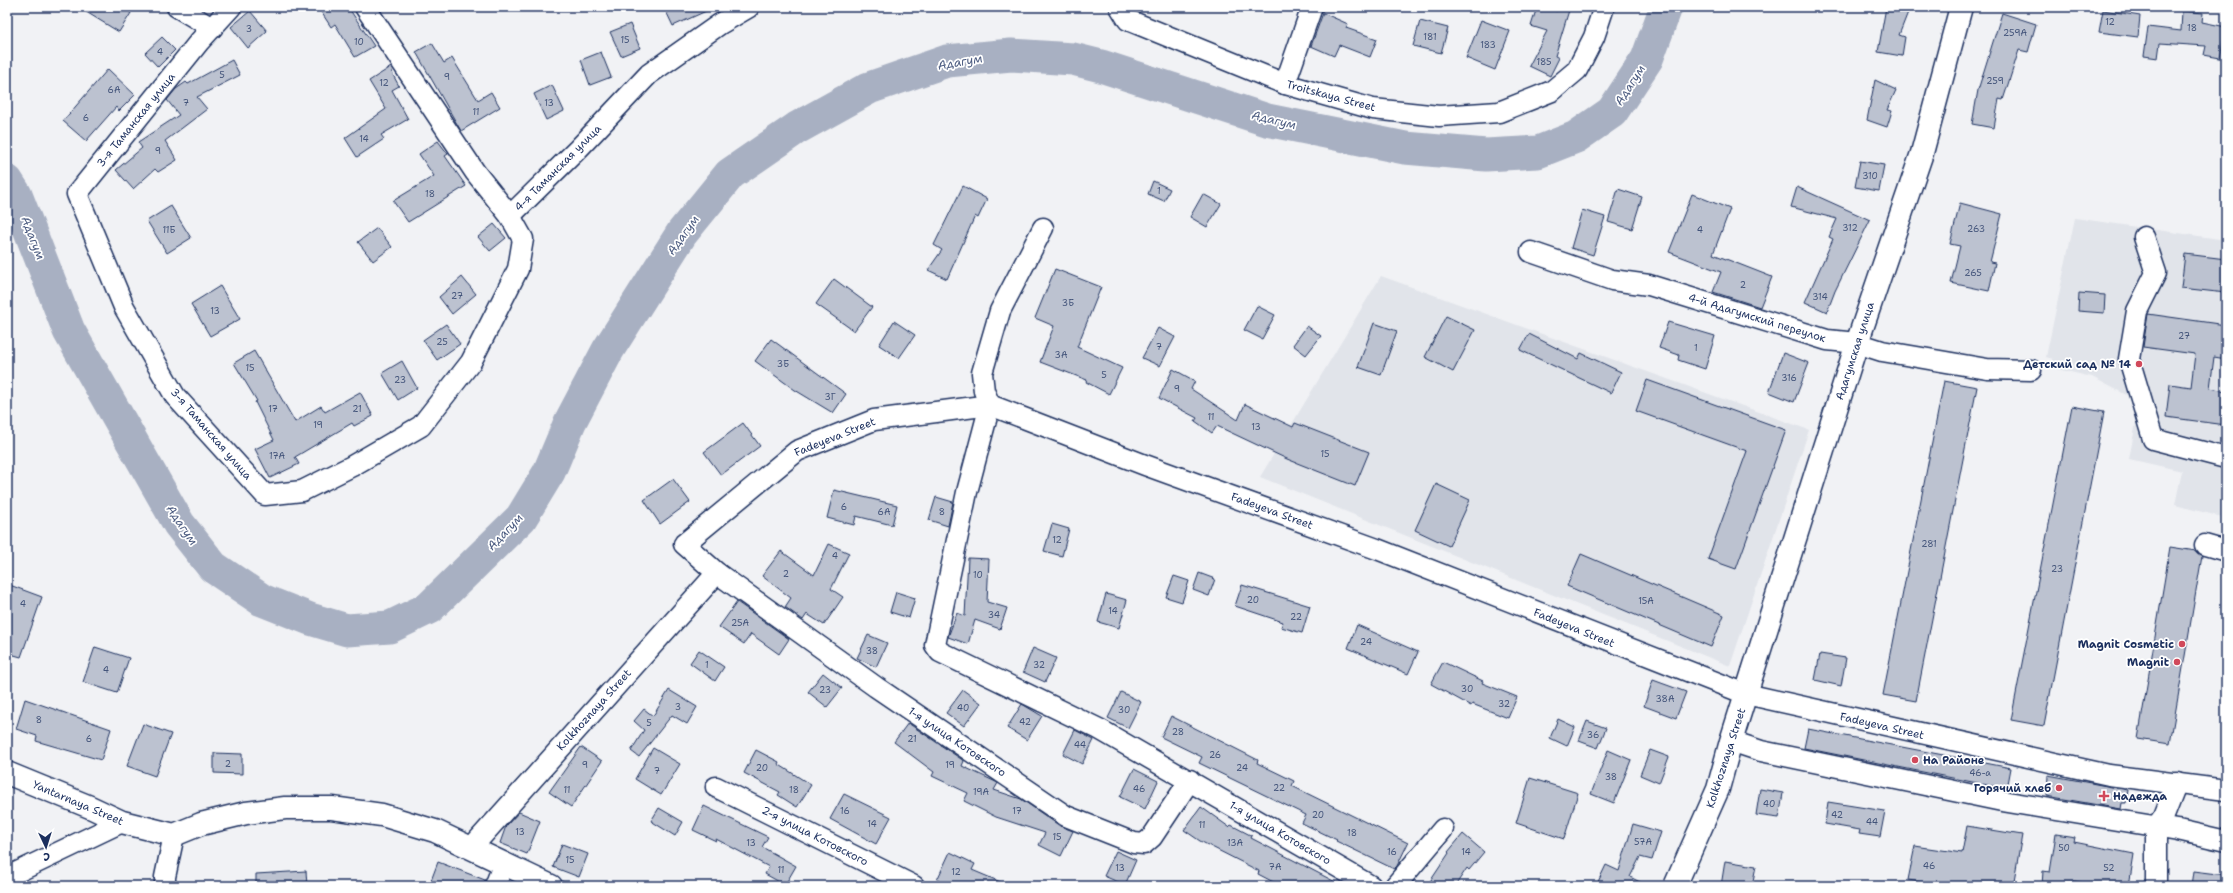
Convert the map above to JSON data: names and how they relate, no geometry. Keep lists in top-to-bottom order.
{
  "streets": {
    "main road": ["Адагумская улица", "Kolkhoznaya Street", "Yantarnaya Street"],
    "street": [
      "Troitskaya Street",
      "3-я Таманская улица",
      "4-я Таманская улица",
      "4-й Адагумский переулок",
      "Fadeyeva Street",
      "1-я улица Котовского",
      "2-я улица Котовского"
    ]
  },
  "crossings": [
    ["3-я Таманская улица", "4-я Таманская улица"],
    ["4-й Адагумский переулок", "Адагумская улица"],
    ["Адагумская улица", "Fadeyeva Street"],
    ["Адагумская улица", "Kolkhoznaya Street"],
    ["Fadeyeva Street", "Kolkhoznaya Street"],
    ["Fadeyeva Street", "1-я улица Котовского"],
    ["Kolkhoznaya Street", "1-я улица Котовского"]
  ],
  "water": ["Адагум"],
  "places": {
    "other": [
      "Детский сад № 14",
      "Magnit Cosmetic",
      "Magnit",
      "На Районе",
      "Горячий хлеб"
    ],
    "health": ["Надежда"]
  },
  "house_numbers": [
    "12",
    "18",
    "3",
    "259А",
    "181",
    "15",
    "10",
    "183",
    "4",
    "185",
    "5",
    "9",
    "259",
    "12",
    "6А",
    "7",
    "13",
    "11",
    "6",
    "14",
    "9",
    "310",
    "1",
    "18",
    "312",
    "263",
    "11Б",
    "4",
    "265",
    "2",
    "27",
    "314",
    "3Б",
    "13",
    "27",
    "25",
    "7",
    "1",
    "3А",
    "3Б",
    "15",
    "5",
    "316",
    "23",
    "9",
    "3Г",
    "17",
    "21",
    "11",
    "19",
    "13",
    "15",
    "17А",
    "6",
    "6А",
    "8",
    "12",
    "281",
    "4",
    "23",
    "2",
    "10",
    "20",
    "15А",
    "4",
    "14",
    "34",
    "22",
    "25А",
    "24",
    "38",
    "1",
    "32",
    "4",
    "30",
    "23",
    "38А",
    "32",
    "3",
    "40",
    "30",
    "8",
    "42",
    "5",
    "28",
    "36",
    "6",
    "21",
    "44",
    "26",
    "2",
    "9",
    "19",
    "20",
    "24",
    "7",
    "46-а",
    "38",
    "22",
    "46",
    "11",
    "18",
    "19А",
    "40",
    "16",
    "17",
    "20",
    "42",
    "44",
    "14",
    "11",
    "13",
    "18",
    "15",
    "57А",
    "13",
    "13А",
    "50",
    "16",
    "14",
    "15",
    "46",
    "7А",
    "13",
    "52",
    "11",
    "12"
  ],
  "north": "bottom"
}
